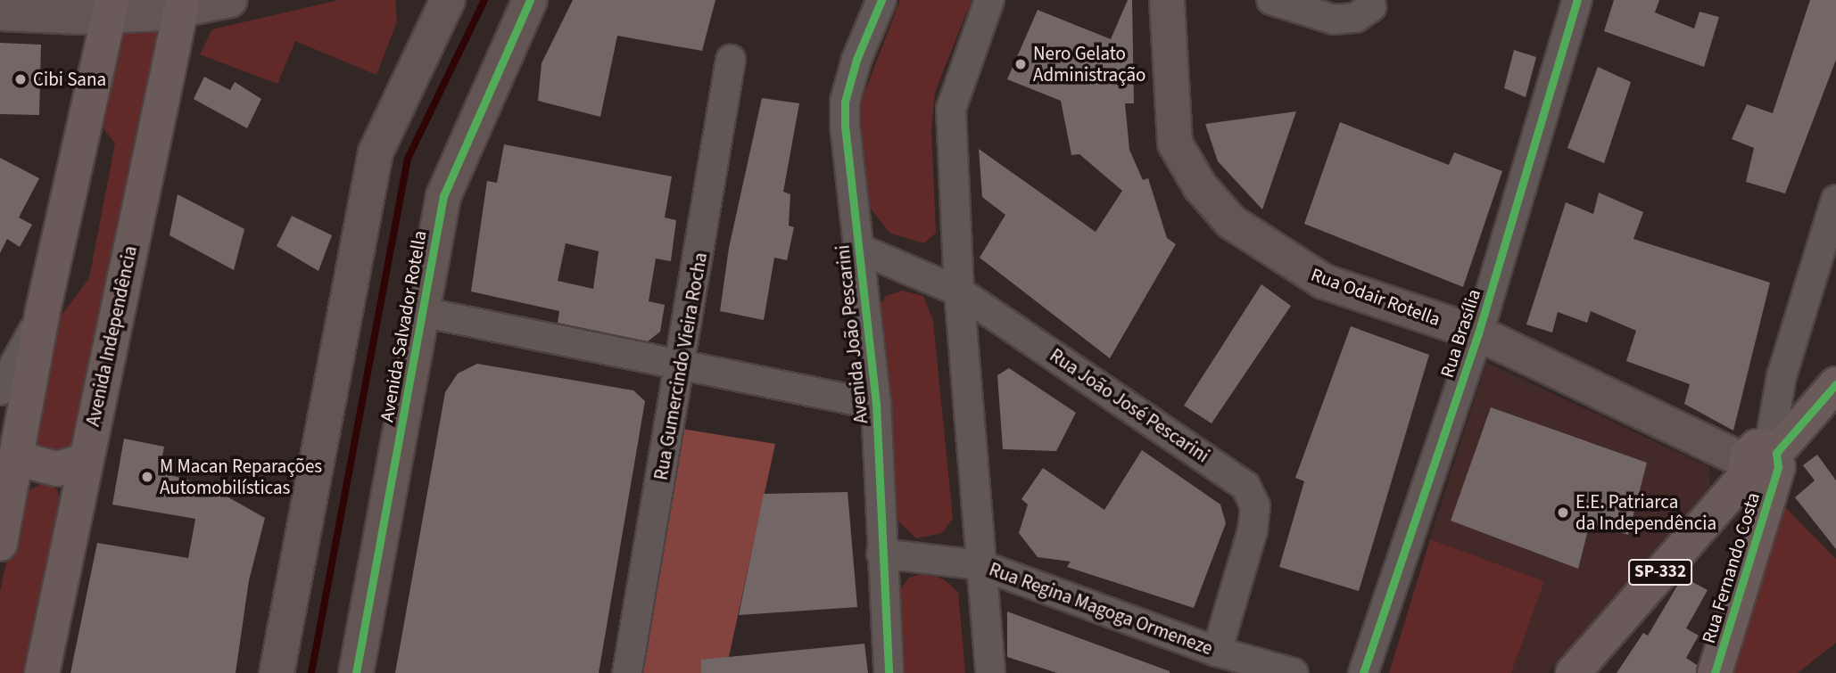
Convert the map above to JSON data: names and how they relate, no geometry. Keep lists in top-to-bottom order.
{
  "streets": {
    "main road": ["Avenida Independência", "Rua Fernando Costa", "SP-332"],
    "street": [
      "Rua Odair Rotella",
      "Avenida Salvador Rotella",
      "Rua Brasília",
      "Avenida João Pescarini",
      "Rua Gumercindo Vieira Rocha",
      "Rua João José Pescarini",
      "Rua Regina Magoga Ormeneze"
    ]
  },
  "crossings": [
    ["Rua Odair Rotella", "Rua Brasília"],
    ["Rua Odair Rotella", "Rua Fernando Costa"],
    ["Rua Odair Rotella", "SP-332"],
    ["Avenida João Pescarini", "Rua João José Pescarini"],
    ["Avenida João Pescarini", "Rua Regina Magoga Ormeneze"],
    ["Rua João José Pescarini", "Rua Regina Magoga Ormeneze"],
    ["Rua Fernando Costa", "SP-332"]
  ],
  "places": [
    "Nero Gelato Administração",
    "Cibi Sana",
    "M Macan Reparações Automobilísticas",
    "E.E. Patriarca da Independência"
  ]
}
